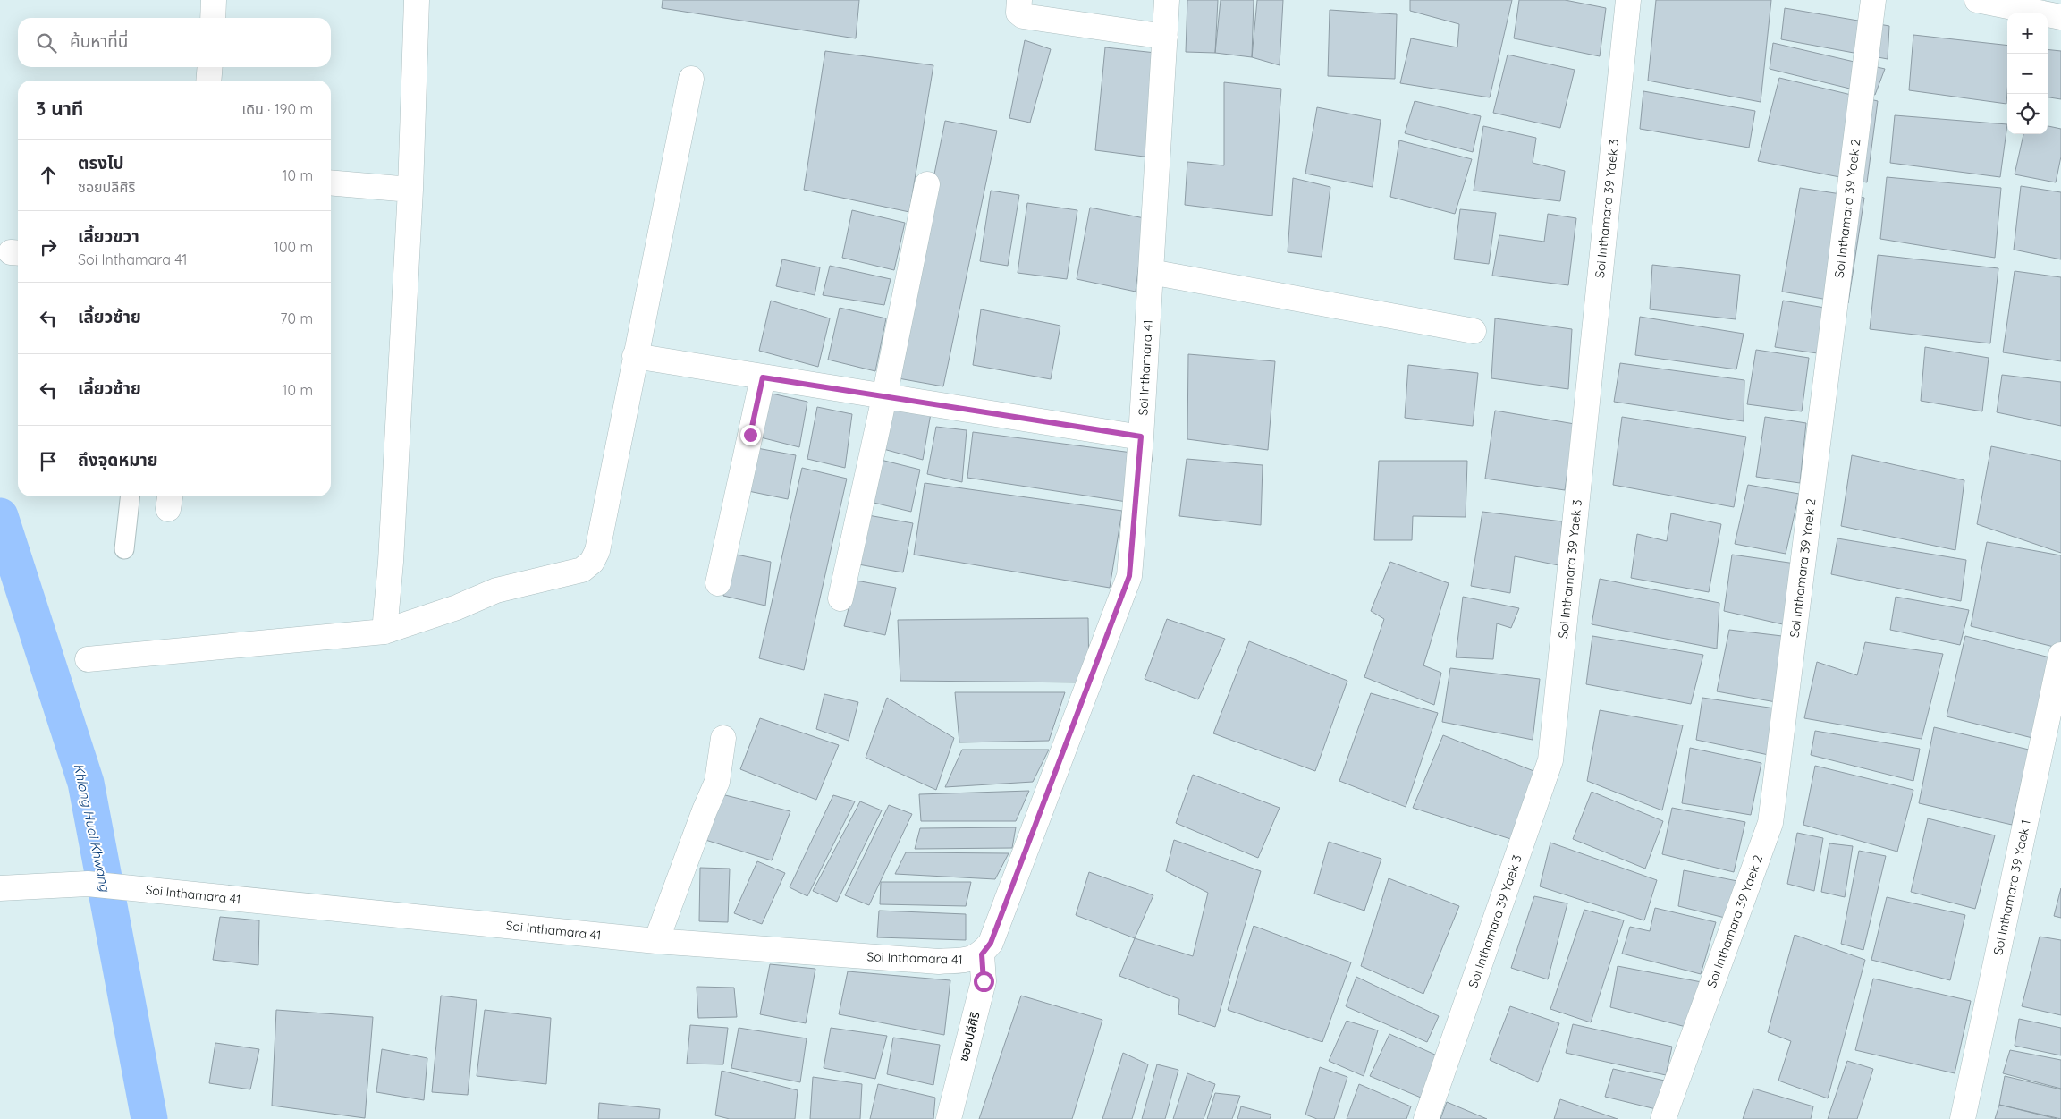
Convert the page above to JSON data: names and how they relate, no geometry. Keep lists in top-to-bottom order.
{
  "streets": {
    "street": [
      "Soi Inthamara 39 Yaek 3",
      "Soi Inthamara 39 Yaek 2",
      "Soi Inthamara 41",
      "Soi Inthamara 39 Yaek 1",
      "ซอยปลีศิริ"
    ]
  },
  "crossings": [
    ["Soi Inthamara 41", "ซอยปลีศิริ"]
  ],
  "water": ["Khlong Huai Khwang"],
  "page": {
    "map_buttons": ["+", "−"],
    "search": "ค้นหาที่นี่",
    "heading": ["3 นาที", "เดิน · 190 m"],
    "list": [
      ["ตรงไป", "ซอยปลีศิริ", "10 m"],
      ["เลี้ยวขวา", "Soi Inthamara 41", "100 m"],
      ["เลี้ยวซ้าย", "70 m"],
      ["เลี้ยวซ้าย", "10 m"],
      "ถึงจุดหมาย"
    ]
  }
}
